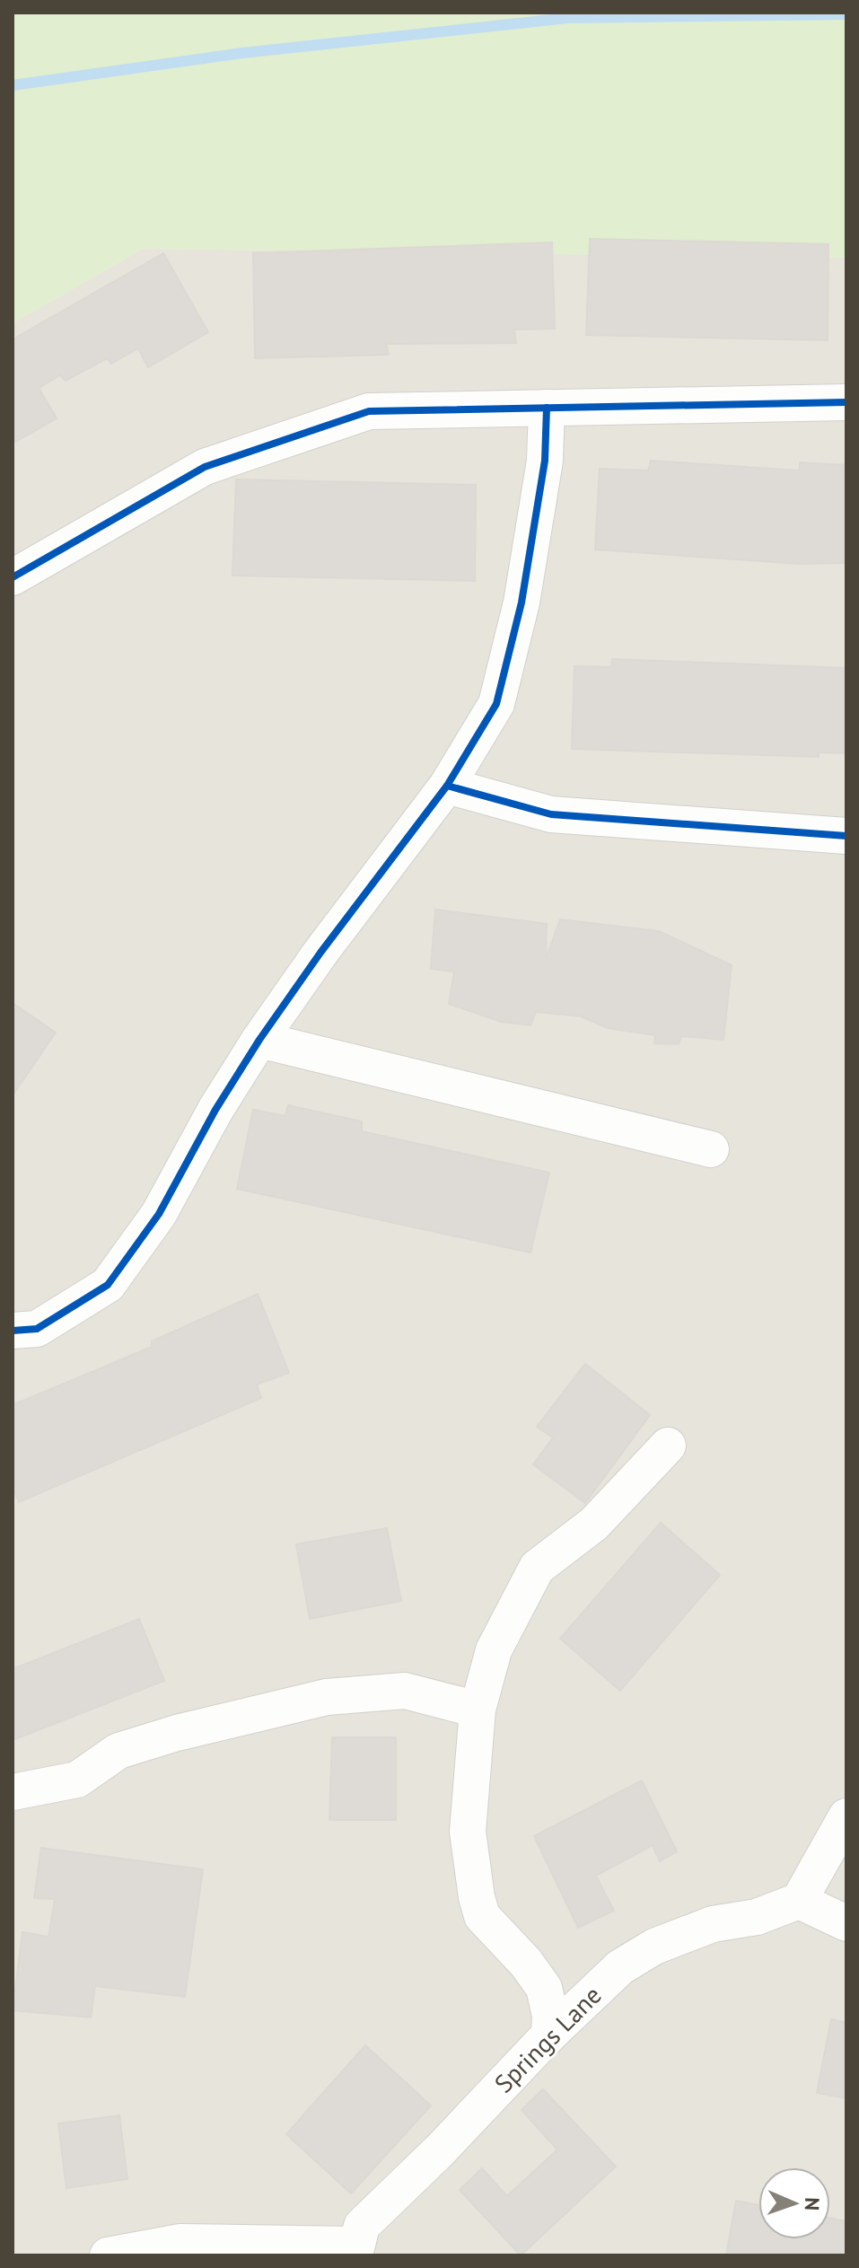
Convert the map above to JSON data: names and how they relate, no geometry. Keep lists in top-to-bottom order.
{
  "streets": {
    "street": ["Springs Lane"]
  },
  "north": "right"
}
